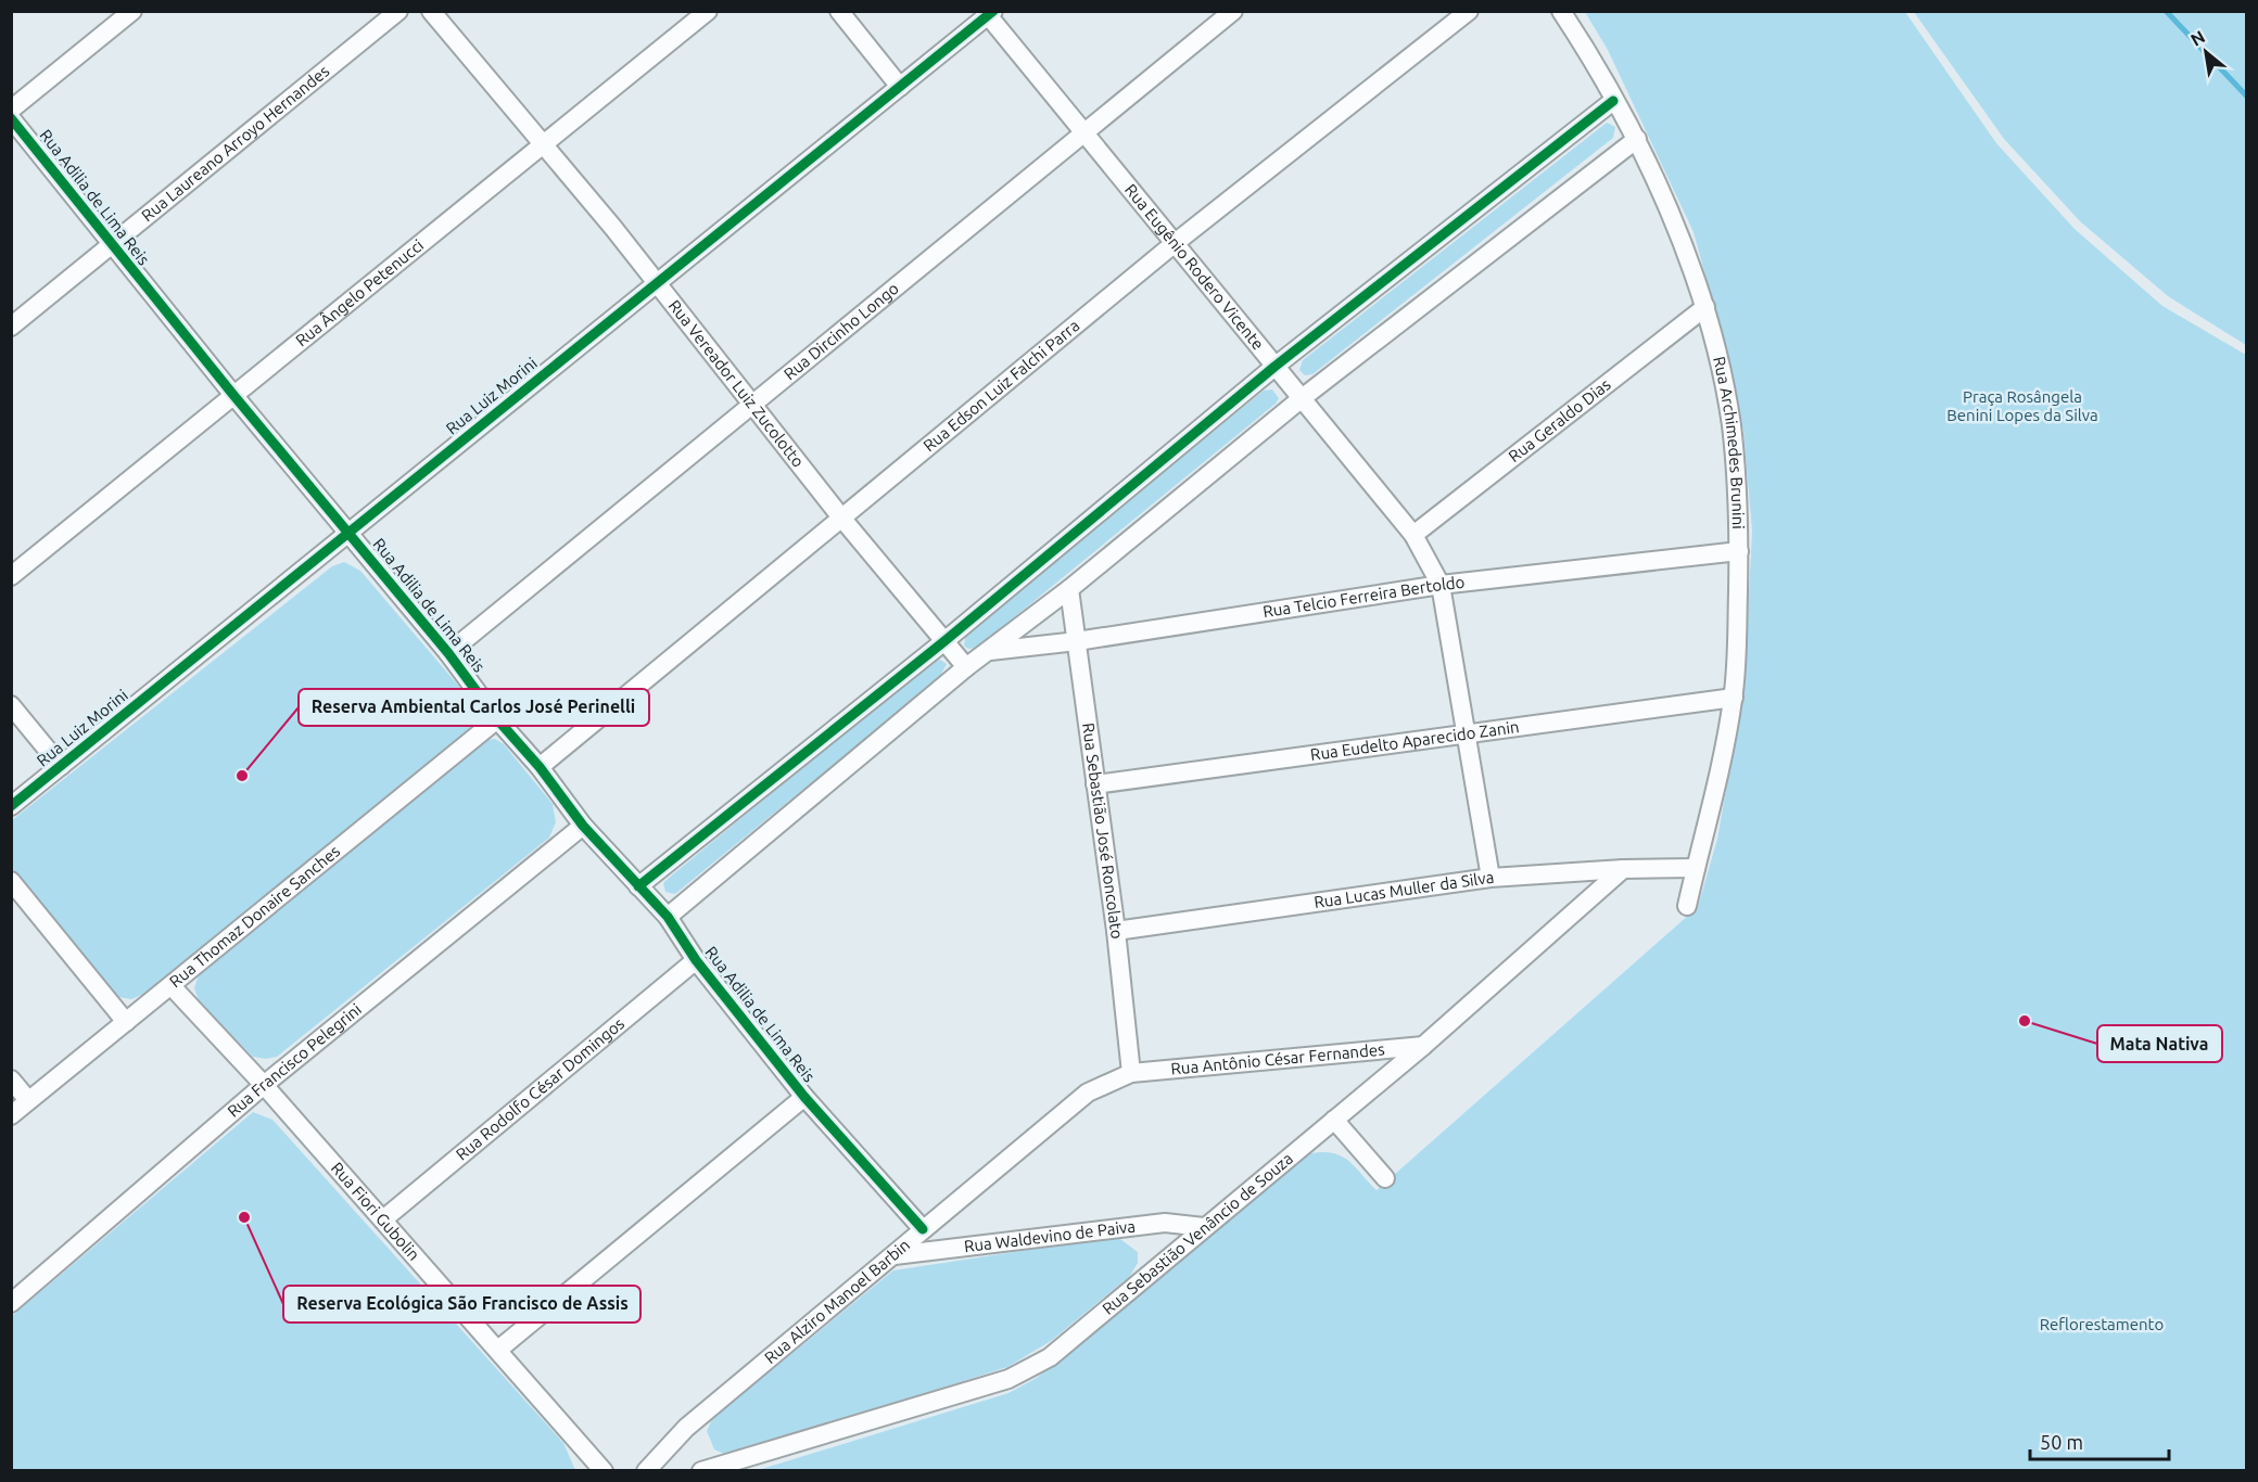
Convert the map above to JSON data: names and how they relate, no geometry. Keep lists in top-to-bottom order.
{
  "streets": {
    "street": [
      "Rua Laureano Arroyo Hernandes",
      "Rua Adilia de Lima Reis",
      "Rua Eugênio Rodero Vicente",
      "Rua Ângelo Petenucci",
      "Rua Dircinho Longo",
      "Rua Vereador Luiz Zucolotto",
      "Rua Edson Luiz Falchi Parra",
      "Rua Luiz Morini",
      "Rua Geraldo Dias",
      "Rua Archimedes Brunini",
      "Rua Telcio Ferreira Bertoldo",
      "Rua Eudelto Aparecido Zanin",
      "Rua Sebastião José Roncolato",
      "Rua Lucas Muller da Silva",
      "Rua Thomaz Donaire Sanches",
      "Rua Antônio César Fernandes",
      "Rua Francisco Pelegrini",
      "Rua Rodolfo César Domingos",
      "Rua Fiori Gubolin",
      "Rua Sebastião Venâncio de Souza",
      "Rua Waldevino de Paiva",
      "Rua Alziro Manoel Barbin"
    ]
  },
  "crossings": [
    ["Rua Laureano Arroyo Hernandes", "Rua Adilia de Lima Reis"],
    ["Rua Adilia de Lima Reis", "Rua Ângelo Petenucci"],
    ["Rua Adilia de Lima Reis", "Rua Dircinho Longo"],
    ["Rua Adilia de Lima Reis", "Rua Edson Luiz Falchi Parra"],
    ["Rua Adilia de Lima Reis", "Rua Luiz Morini"],
    ["Rua Adilia de Lima Reis", "Rua Thomaz Donaire Sanches"],
    ["Rua Adilia de Lima Reis", "Rua Francisco Pelegrini"],
    ["Rua Adilia de Lima Reis", "Rua Rodolfo César Domingos"],
    ["Rua Adilia de Lima Reis", "Rua Alziro Manoel Barbin"],
    ["Rua Eugênio Rodero Vicente", "Rua Dircinho Longo"],
    ["Rua Eugênio Rodero Vicente", "Rua Edson Luiz Falchi Parra"],
    ["Rua Eugênio Rodero Vicente", "Rua Luiz Morini"],
    ["Rua Eugênio Rodero Vicente", "Rua Geraldo Dias"],
    ["Rua Eugênio Rodero Vicente", "Rua Telcio Ferreira Bertoldo"],
    ["Rua Eugênio Rodero Vicente", "Rua Eudelto Aparecido Zanin"],
    ["Rua Eugênio Rodero Vicente", "Rua Lucas Muller da Silva"],
    ["Rua Ângelo Petenucci", "Rua Vereador Luiz Zucolotto"],
    ["Rua Dircinho Longo", "Rua Vereador Luiz Zucolotto"],
    ["Rua Vereador Luiz Zucolotto", "Rua Edson Luiz Falchi Parra"],
    ["Rua Vereador Luiz Zucolotto", "Rua Luiz Morini"],
    ["Rua Geraldo Dias", "Rua Archimedes Brunini"],
    ["Rua Archimedes Brunini", "Rua Telcio Ferreira Bertoldo"],
    ["Rua Archimedes Brunini", "Rua Eudelto Aparecido Zanin"],
    ["Rua Archimedes Brunini", "Rua Lucas Muller da Silva"],
    ["Rua Telcio Ferreira Bertoldo", "Rua Sebastião José Roncolato"],
    ["Rua Eudelto Aparecido Zanin", "Rua Sebastião José Roncolato"],
    ["Rua Sebastião José Roncolato", "Rua Lucas Muller da Silva"],
    ["Rua Sebastião José Roncolato", "Rua Antônio César Fernandes"],
    ["Rua Sebastião José Roncolato", "Rua Alziro Manoel Barbin"],
    ["Rua Lucas Muller da Silva", "Rua Sebastião Venâncio de Souza"],
    ["Rua Thomaz Donaire Sanches", "Rua Fiori Gubolin"],
    ["Rua Antônio César Fernandes", "Rua Sebastião Venâncio de Souza"],
    ["Rua Antônio César Fernandes", "Rua Alziro Manoel Barbin"],
    ["Rua Francisco Pelegrini", "Rua Fiori Gubolin"],
    ["Rua Rodolfo César Domingos", "Rua Fiori Gubolin"],
    ["Rua Sebastião Venâncio de Souza", "Rua Waldevino de Paiva"],
    ["Rua Waldevino de Paiva", "Rua Alziro Manoel Barbin"]
  ],
  "parks": ["Praça Rosângela Benini Lopes da Silva", "Reflorestamento"],
  "places": ["Reserva Ambiental Carlos José Perinelli", "Mata Nativa", "Reserva Ecológica São Francisco de Assis"],
  "scale_bar": "50 m",
  "north": "top left"
}
